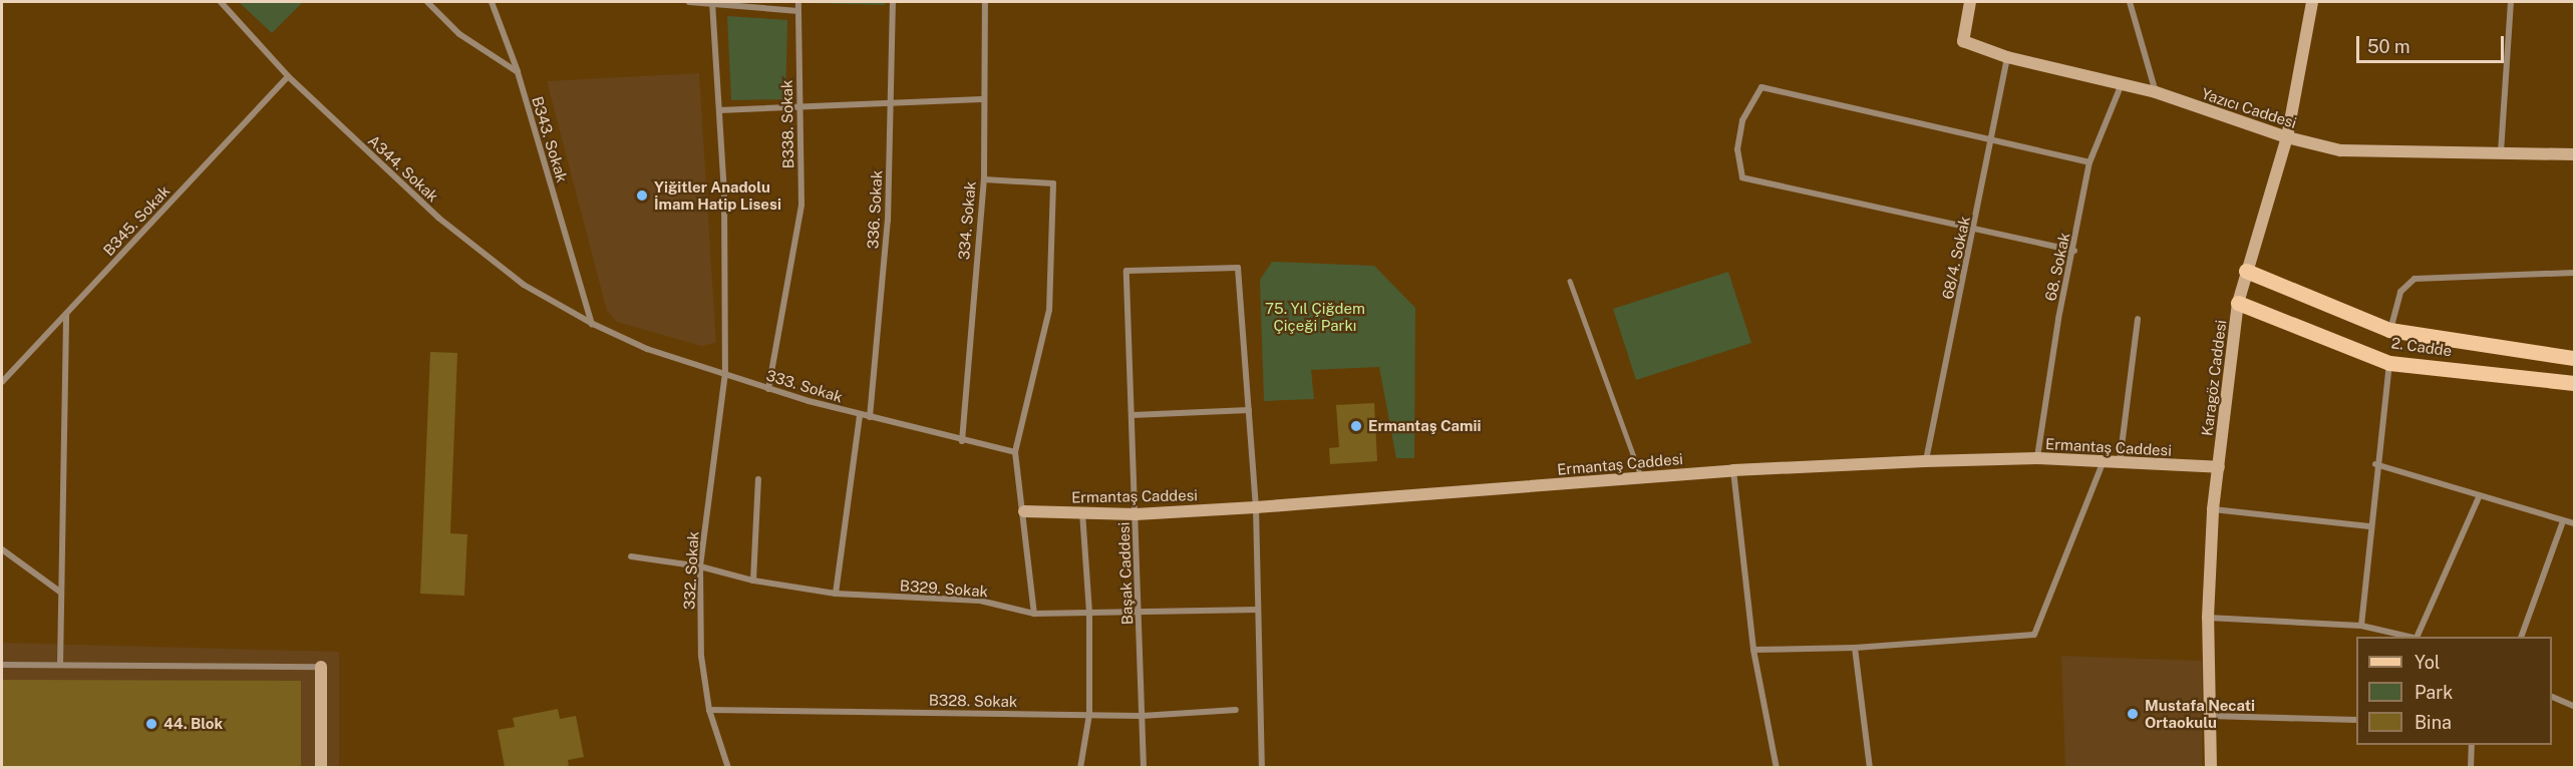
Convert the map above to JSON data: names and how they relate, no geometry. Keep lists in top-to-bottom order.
{
  "streets": {
    "main road": [
      "Yazıcı Caddesi",
      "2. Cadde",
      "Karagöz Caddesi",
      "Ermantaş Caddesi"
    ],
    "street": [
      "B338. Sokak",
      "B343. Sokak",
      "A344. Sokak",
      "336. Sokak",
      "B345. Sokak",
      "334. Sokak",
      "68/4. Sokak",
      "68. Sokak",
      "333. Sokak",
      "332. Sokak",
      "Başak Caddesi",
      "B329. Sokak",
      "B328. Sokak"
    ]
  },
  "crossings": [
    ["Yazıcı Caddesi", "68/4. Sokak"],
    ["Yazıcı Caddesi", "68. Sokak"],
    ["Yazıcı Caddesi", "Karagöz Caddesi"],
    ["B338. Sokak", "333. Sokak"],
    ["B343. Sokak", "A344. Sokak"],
    ["B343. Sokak", "333. Sokak"],
    ["A344. Sokak", "B345. Sokak"],
    ["A344. Sokak", "333. Sokak"],
    ["336. Sokak", "333. Sokak"],
    ["334. Sokak", "333. Sokak"],
    ["68/4. Sokak", "Ermantaş Caddesi"],
    ["68. Sokak", "Ermantaş Caddesi"],
    ["2. Cadde", "Karagöz Caddesi"],
    ["Karagöz Caddesi", "Ermantaş Caddesi"],
    ["333. Sokak", "332. Sokak"],
    ["Ermantaş Caddesi", "Başak Caddesi"],
    ["332. Sokak", "B329. Sokak"],
    ["332. Sokak", "B328. Sokak"],
    ["Başak Caddesi", "B329. Sokak"],
    ["Başak Caddesi", "B328. Sokak"]
  ],
  "parks": ["75. Yıl Çiğdem Çiçeği Parkı"],
  "places": [
    "Yiğitler Anadolu İmam Hatip Lisesi",
    "Ermantaş Camii",
    "Mustafa Necati Ortaokulu",
    "44. Blok"
  ],
  "legend": ["Yol", "Park", "Bina"],
  "scale_bar": "50 m"
}
